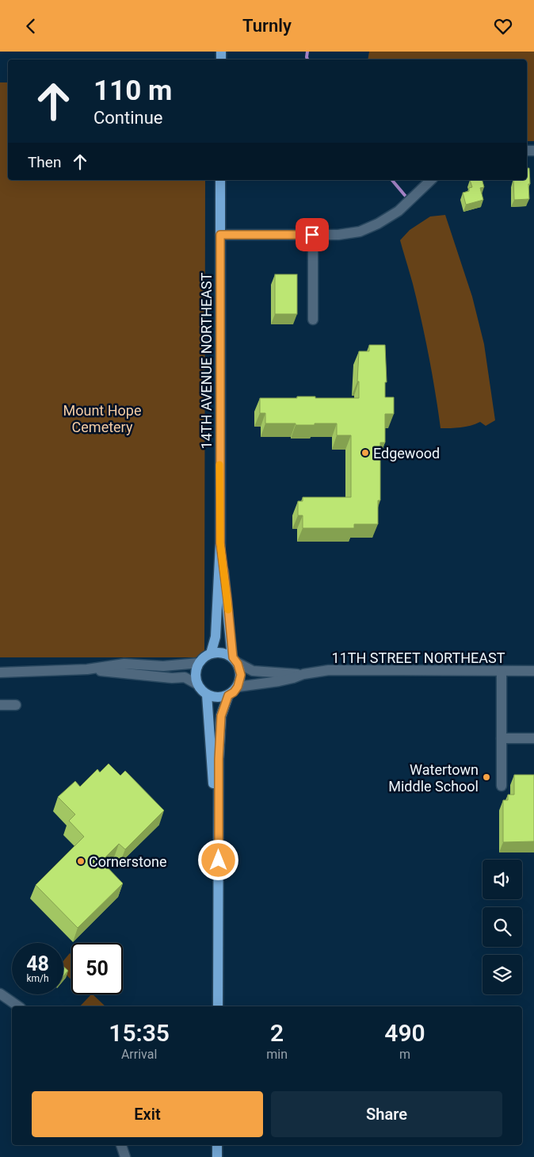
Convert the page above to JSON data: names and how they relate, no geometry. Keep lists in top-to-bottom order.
{
  "streets": {
    "main road": ["14TH AVENUE NORTHEAST"],
    "street": ["11TH STREET NORTHEAST"]
  },
  "crossings": [
    ["14TH AVENUE NORTHEAST", "11TH STREET NORTHEAST"]
  ],
  "parks": ["Mount Hope Cemetery"],
  "places": ["Edgewood", "Watertown Middle School", "Cornerstone"],
  "page": {
    "header": "Turnly",
    "turn": ["110 m", "Continue"],
    "then": "Then",
    "speed": "48 km/h",
    "limit": "50",
    "eta": [
      "15:35",
      "Arrival",
      "2",
      "min",
      "490",
      "m"
    ],
    "buttons": ["Exit", "Share"]
  }
}
